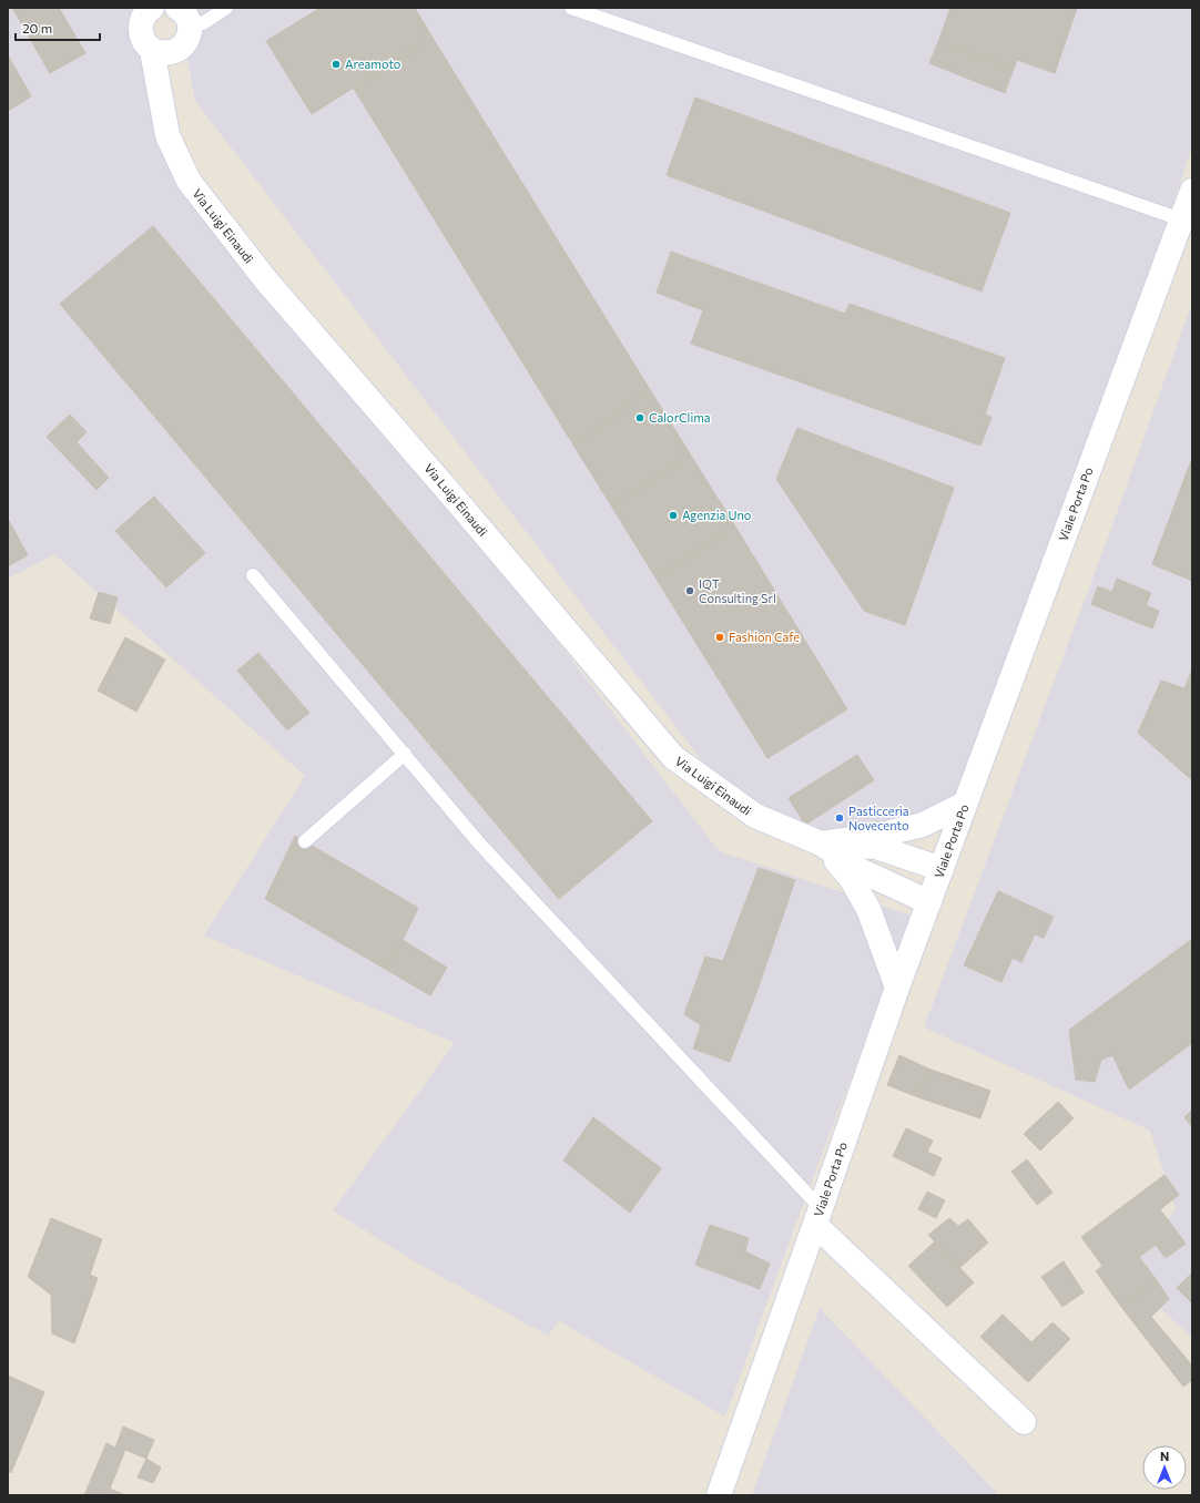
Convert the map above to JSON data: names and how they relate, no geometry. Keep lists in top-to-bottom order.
{
  "streets": {
    "street": ["Via Luigi Einaudi", "Viale Porta Po"]
  },
  "crossings": [
    ["Via Luigi Einaudi", "Viale Porta Po"]
  ],
  "places": [
    "Areamoto",
    "CalorClima",
    "Agenzia Uno",
    "IQT Consulting Srl",
    "Fashion Cafe",
    "Pasticceria Novecento"
  ],
  "scale_bar": "20 m",
  "north": "top"
}
